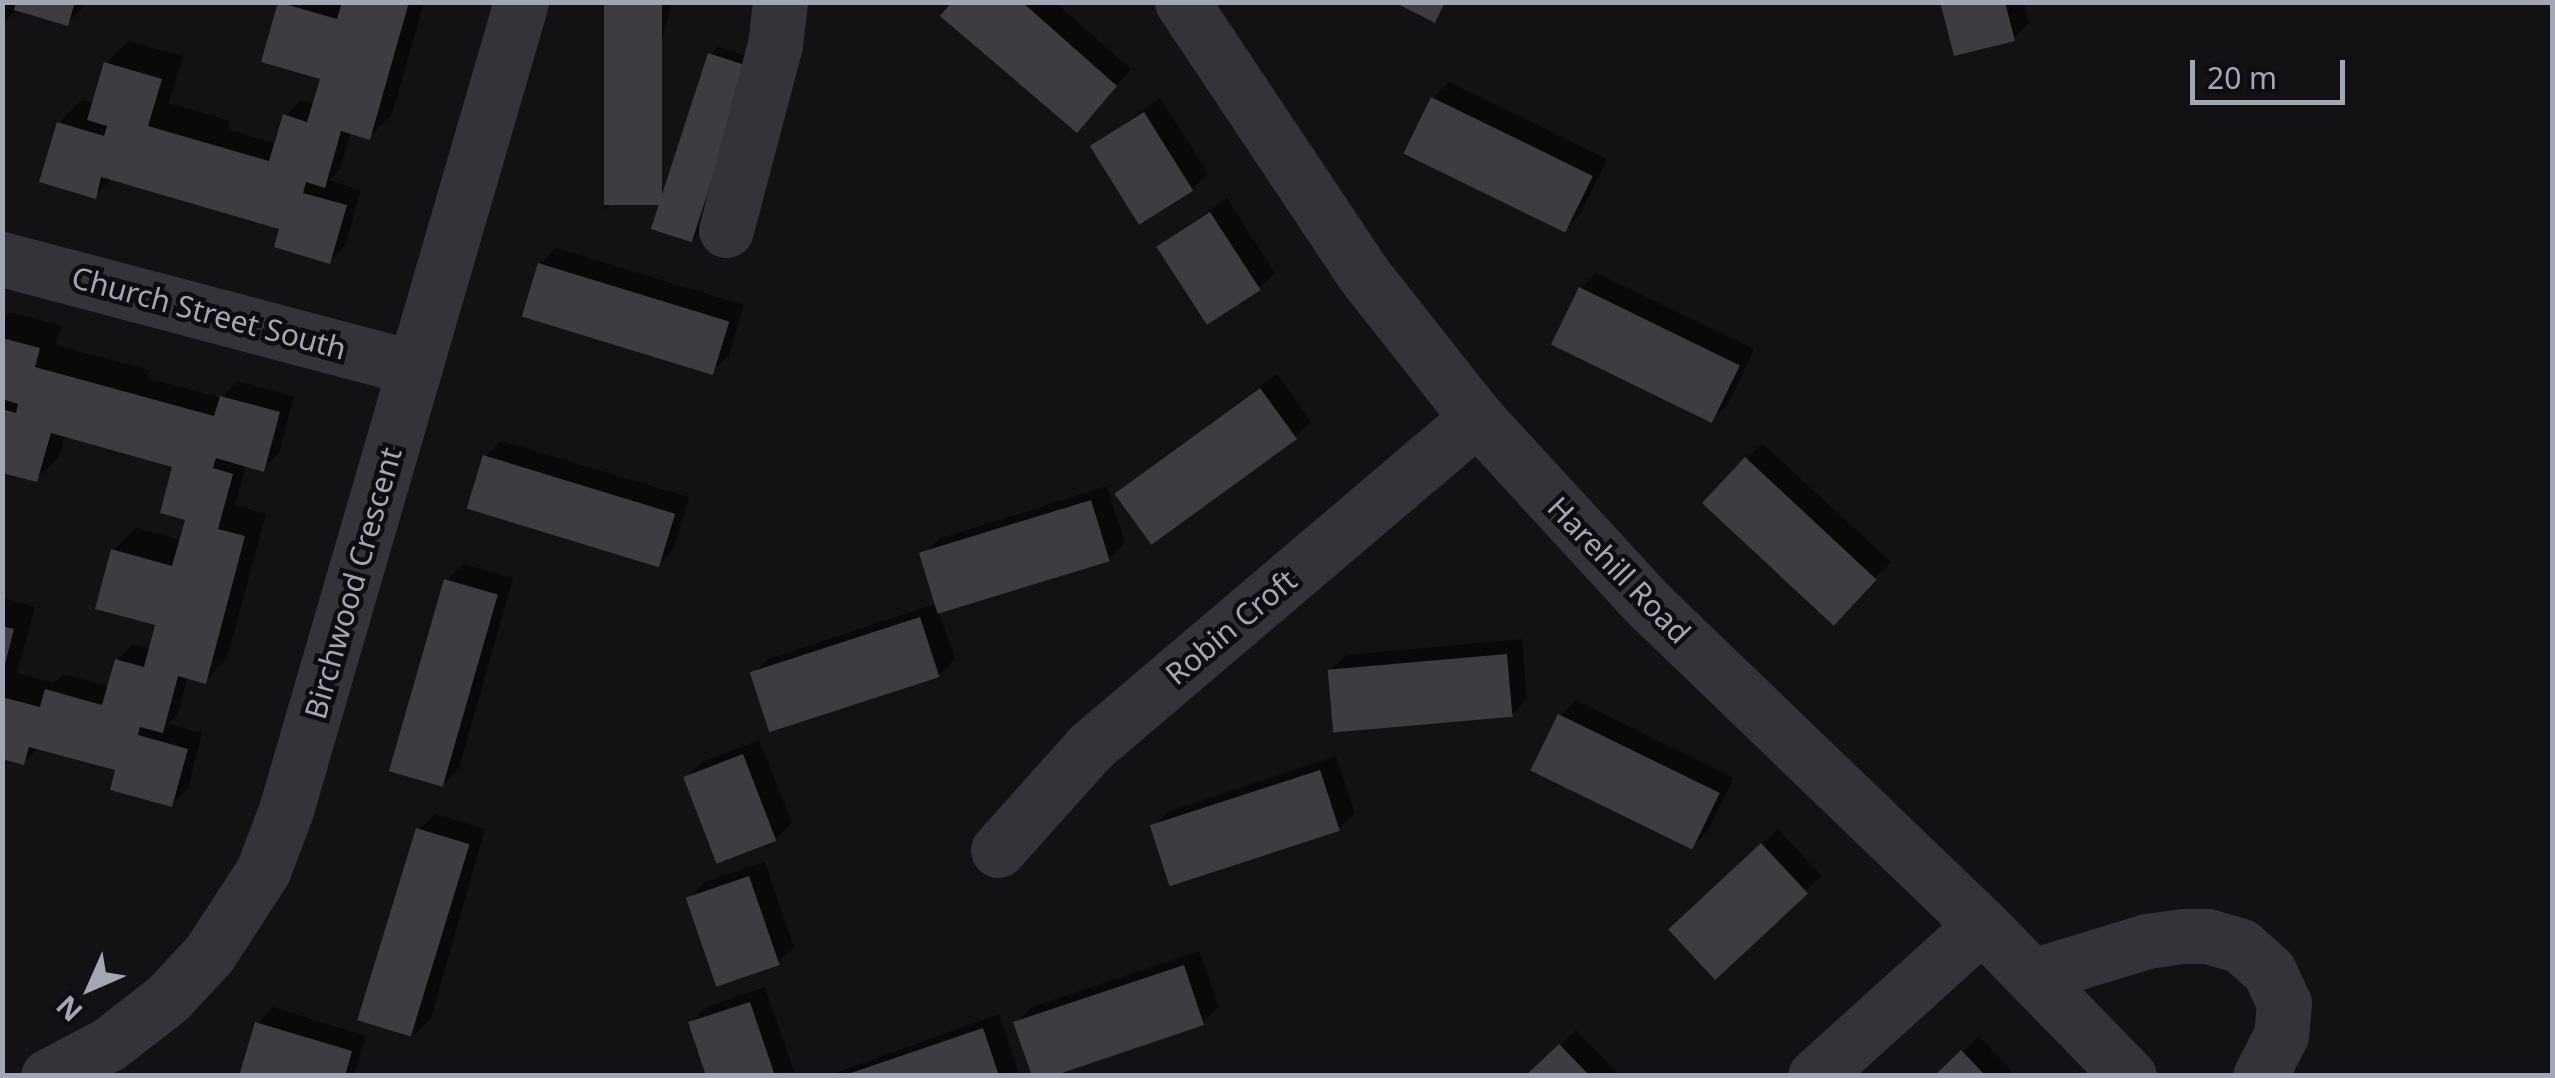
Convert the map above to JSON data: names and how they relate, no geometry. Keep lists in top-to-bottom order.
{
  "streets": {
    "street": [
      "Church Street South",
      "Harehill Road",
      "Birchwood Crescent",
      "Robin Croft"
    ]
  },
  "crossings": [
    ["Church Street South", "Birchwood Crescent"],
    ["Harehill Road", "Robin Croft"]
  ],
  "scale_bar": "20 m",
  "north": "bottom left"
}
